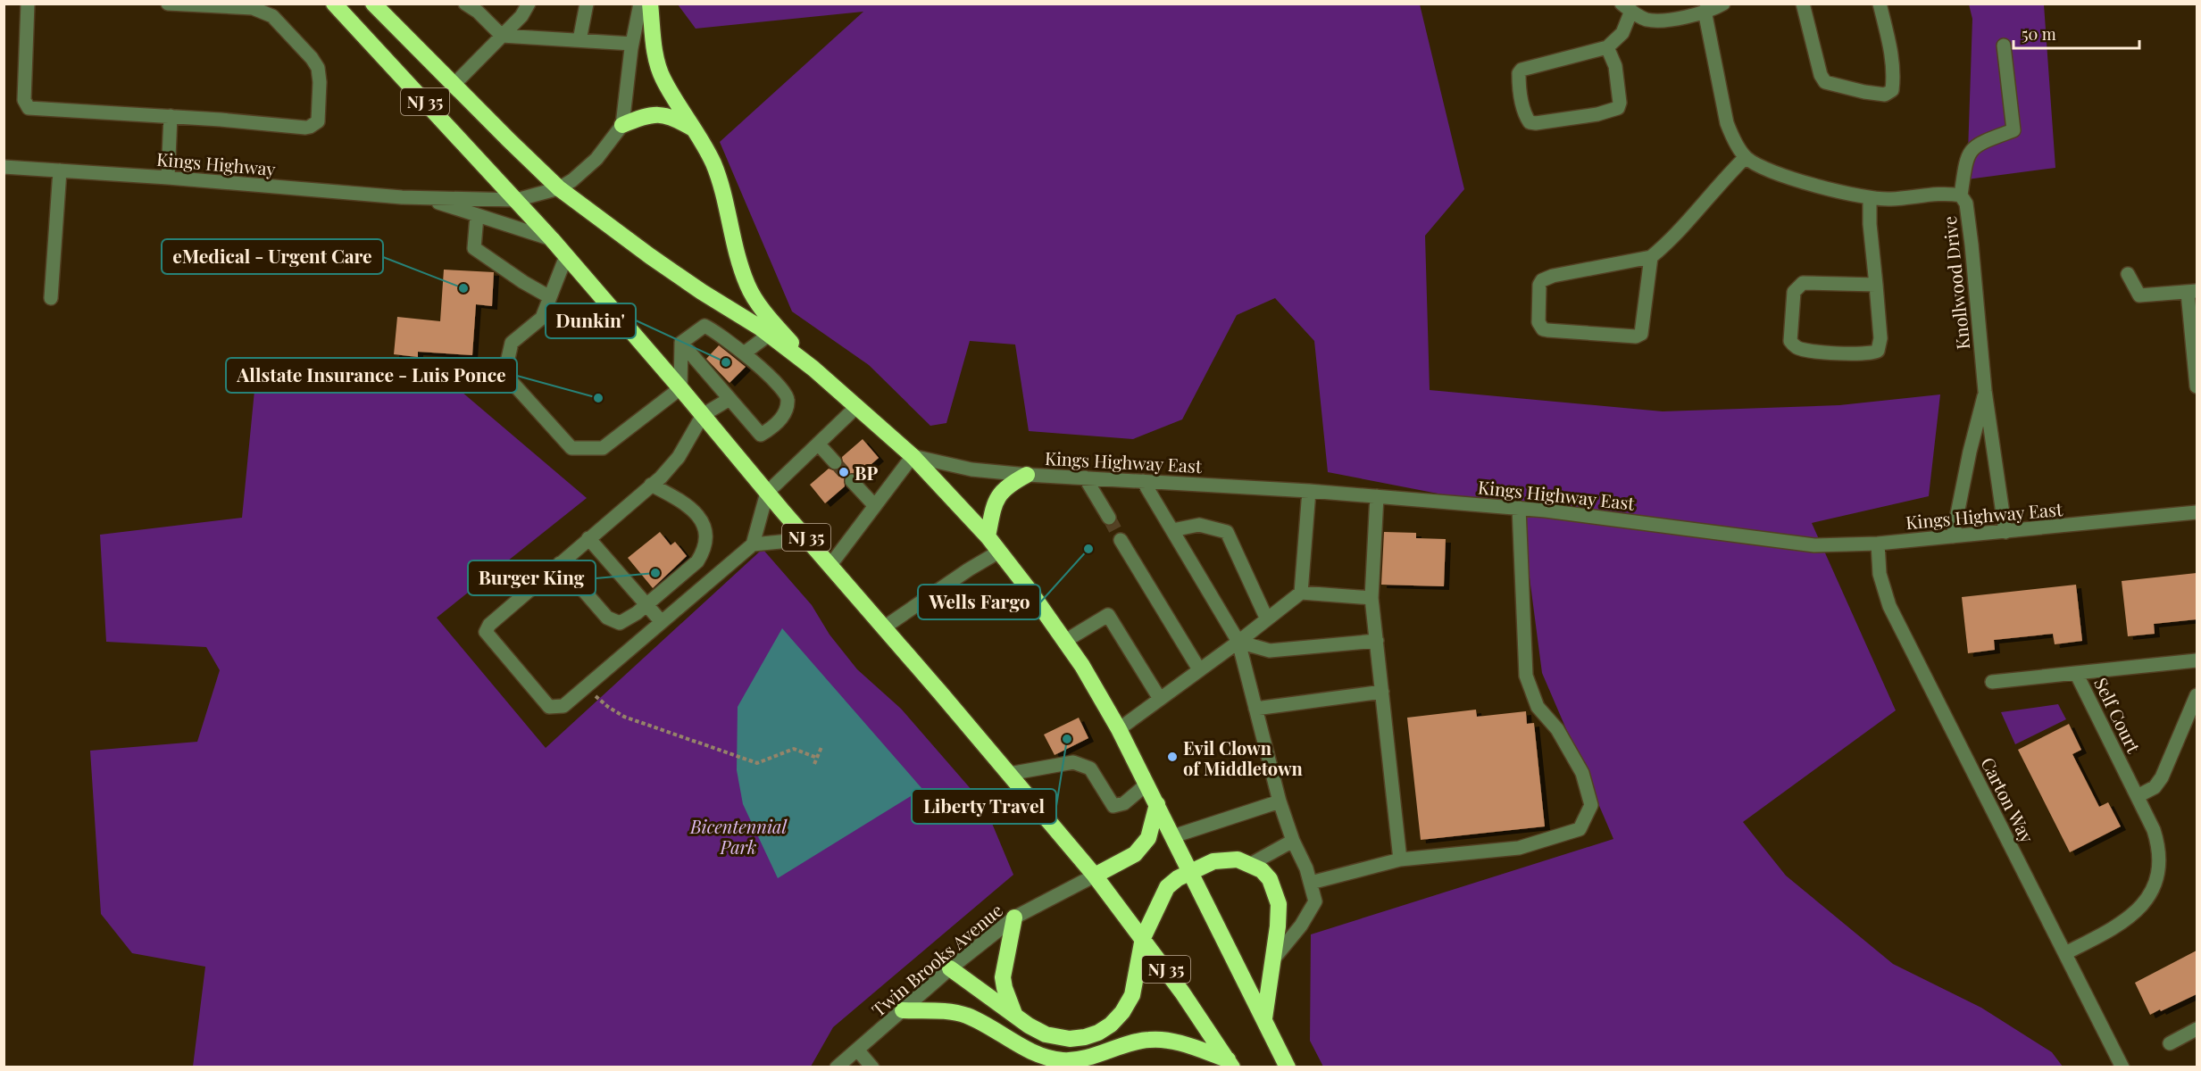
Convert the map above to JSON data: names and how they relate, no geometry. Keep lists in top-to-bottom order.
{
  "streets": {
    "highway": ["NJ 35"],
    "street": [
      "Kings Highway",
      "Knollwood Drive",
      "Kings Highway East",
      "Self Court",
      "Carton Way",
      "Twin Brooks Avenue"
    ]
  },
  "crossings": [
    ["NJ 35", "Kings Highway"],
    ["NJ 35", "Kings Highway East"],
    ["NJ 35", "Twin Brooks Avenue"],
    ["Knollwood Drive", "Kings Highway East"],
    ["Kings Highway East", "Carton Way"],
    ["Self Court", "Carton Way"]
  ],
  "parks": ["Bicentennial Park"],
  "places": [
    "eMedical - Urgent Care",
    "Dunkin'",
    "Allstate Insurance - Luis Ponce",
    "BP",
    "Wells Fargo",
    "Burger King",
    "Liberty Travel",
    "Evil Clown of Middletown"
  ],
  "scale_bar": "50 m"
}
